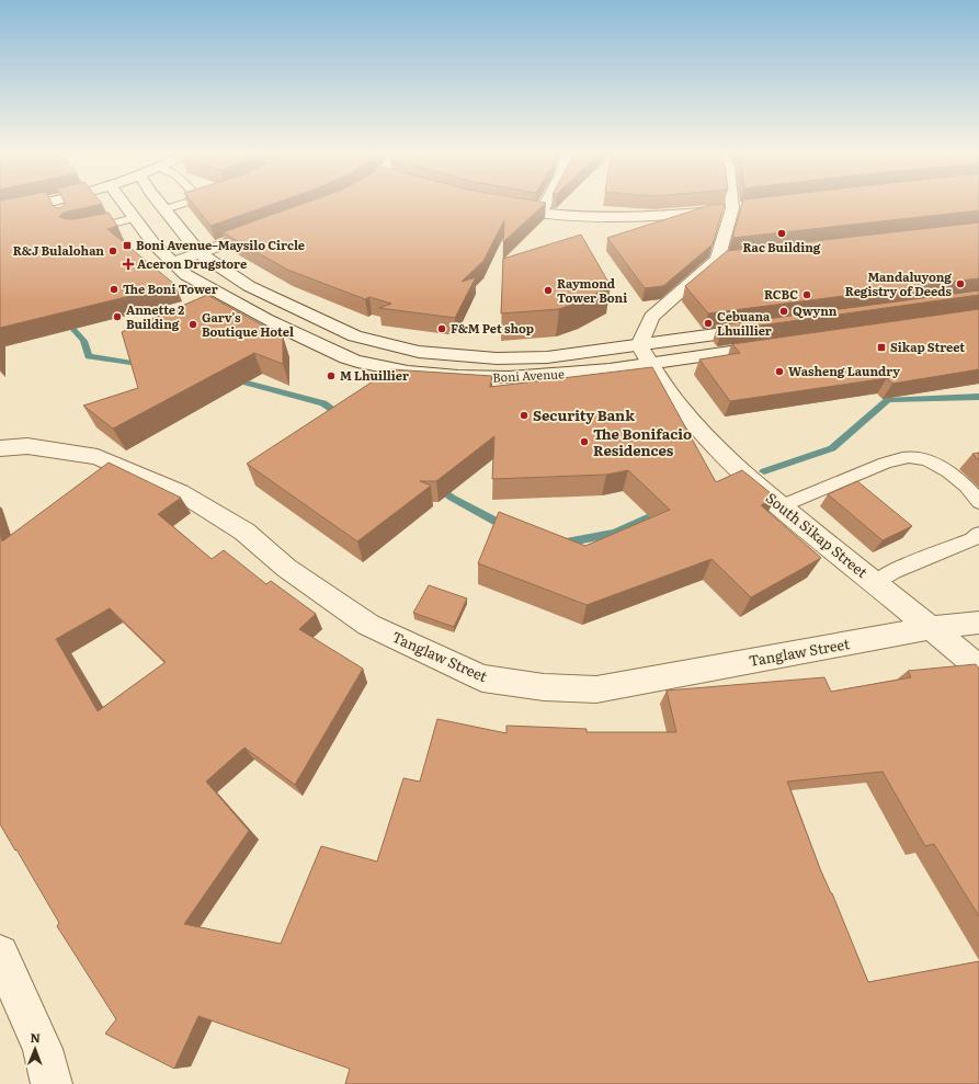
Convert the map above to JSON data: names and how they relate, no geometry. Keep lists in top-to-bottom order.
{
  "streets": {
    "street": ["Boni Avenue", "South Sikap Street", "Tanglaw Street"]
  },
  "crossings": [
    ["Boni Avenue", "South Sikap Street"],
    ["South Sikap Street", "Tanglaw Street"]
  ],
  "places": {
    "other": [
      "Rac Building",
      "R&J Bulalohan",
      "Mandaluyong Registry of Deeds",
      "The Boni Tower",
      "Raymond Tower Boni",
      "RCBC",
      "Qwynn",
      "Annette 2 Building",
      "Cebuana Lhuillier",
      "Garv's Boutique Hotel",
      "F&M Pet shop",
      "Washeng Laundry",
      "M Lhuillier",
      "Security Bank",
      "The Bonifacio Residences"
    ],
    "transit": ["Boni Avenue–Maysilo Circle", "Sikap Street"],
    "health": ["Aceron Drugstore"]
  },
  "north": "top"
}
